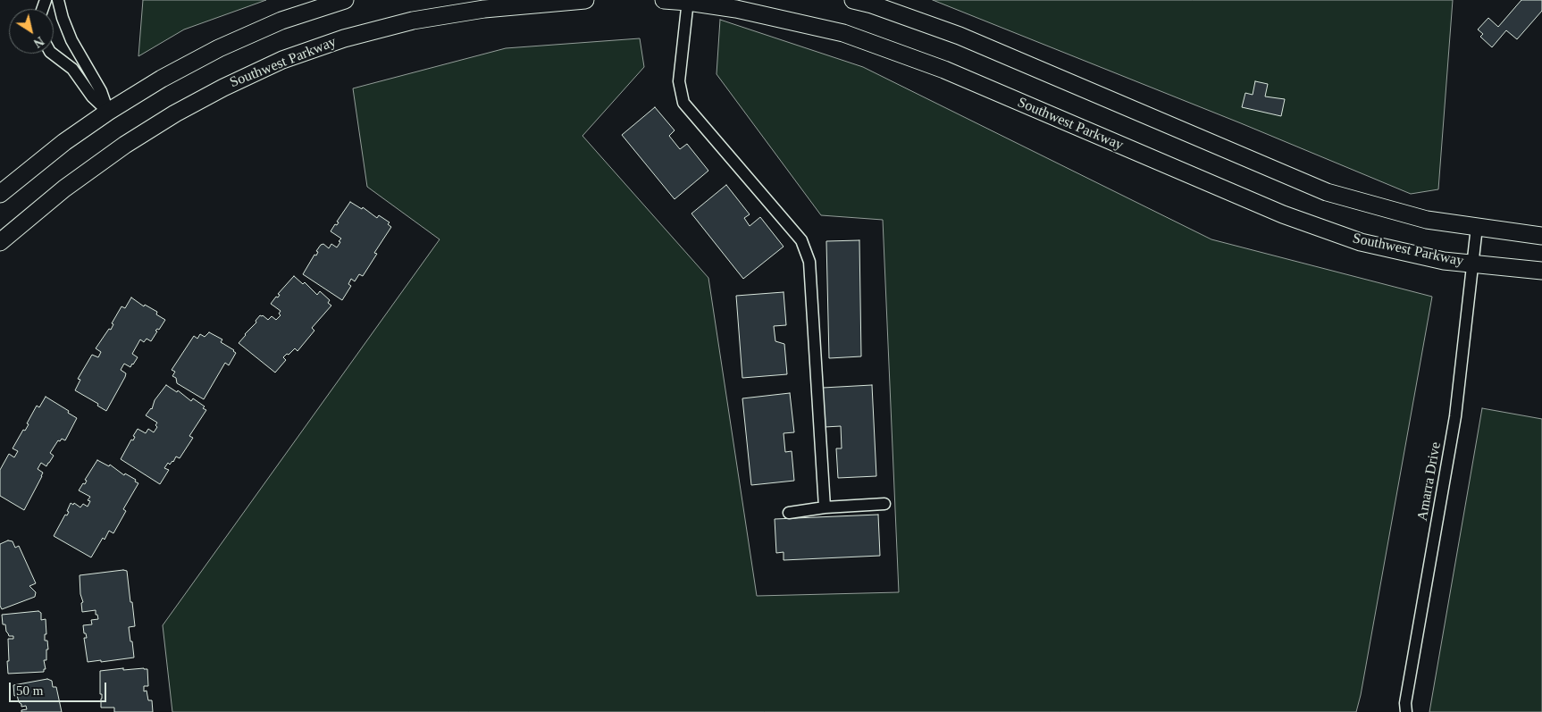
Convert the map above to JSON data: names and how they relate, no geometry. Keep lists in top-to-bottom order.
{
  "streets": {
    "main road": ["Southwest Parkway"],
    "street": ["Amarra Drive"]
  },
  "crossings": [
    ["Southwest Parkway", "Amarra Drive"]
  ],
  "scale_bar": "50 m",
  "north": "bottom right"
}
